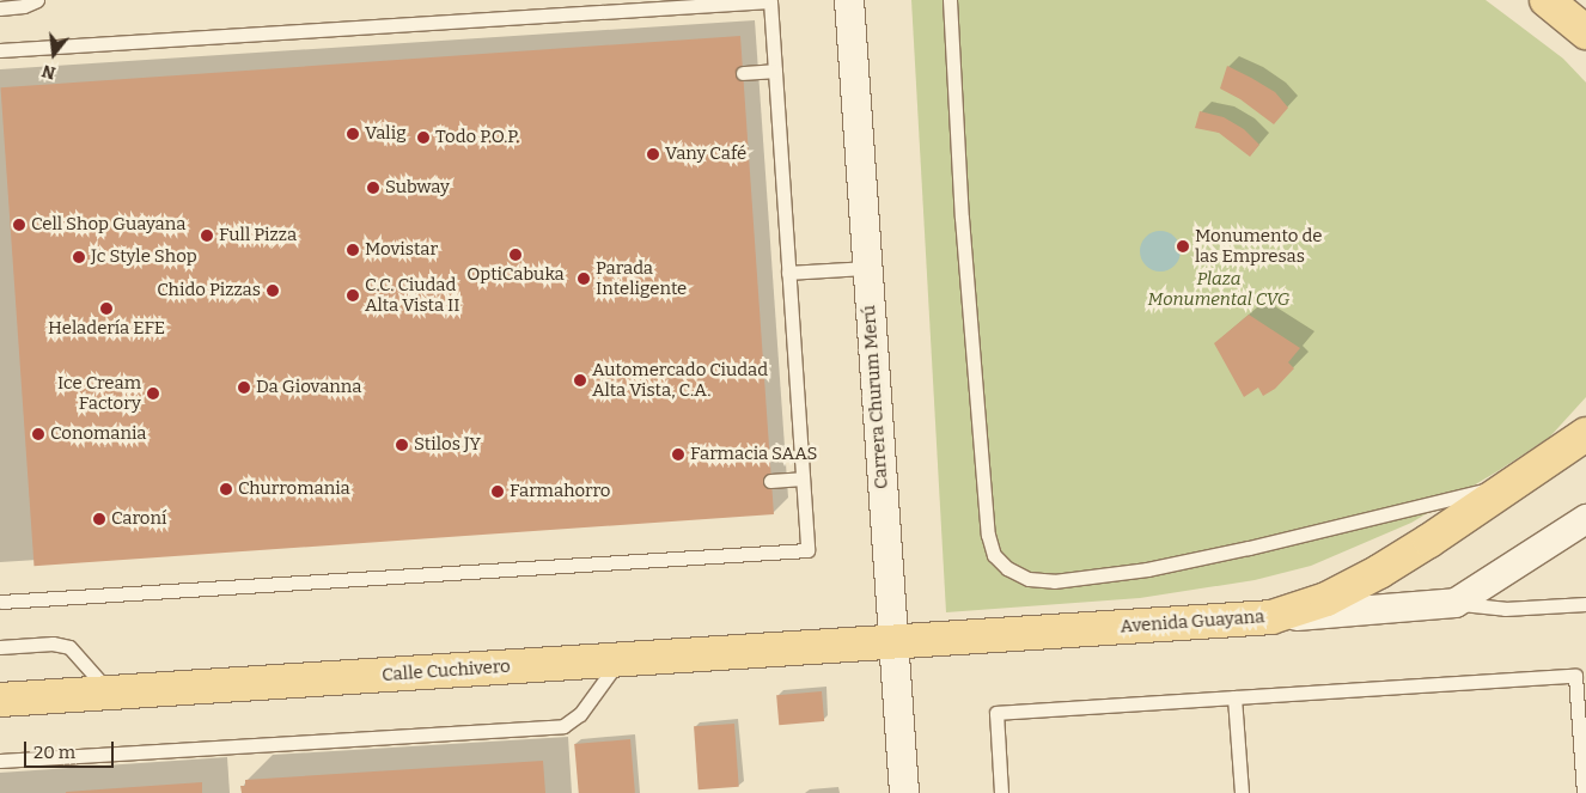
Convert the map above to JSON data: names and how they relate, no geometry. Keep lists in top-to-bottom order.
{
  "streets": {
    "main road": ["Avenida Guayana", "Calle Cuchivero"],
    "street": ["Carrera Churum Merú"]
  },
  "crossings": [
    ["Carrera Churum Merú", "Avenida Guayana"],
    ["Carrera Churum Merú", "Calle Cuchivero"],
    ["Avenida Guayana", "Calle Cuchivero"]
  ],
  "parks": ["Plaza Monumental CVG"],
  "places": [
    "Valig",
    "Todo P.O.P.",
    "Vany Café",
    "Subway",
    "Cell Shop Guayana",
    "Full Pizza",
    "Monumento de las Empresas",
    "Movistar",
    "OptiCabuka",
    "Jc Style Shop",
    "Parada Inteligente",
    "Chido Pizzas",
    "C.C. Ciudad Alta Vista II",
    "Heladería EFE",
    "Automercado Ciudad Alta Vista, C.A.",
    "Da Giovanna",
    "Ice Cream Factory",
    "Conomania",
    "Stilos JY",
    "Farmacia SAAS",
    "Churromania",
    "Farmahorro",
    "Caroní"
  ],
  "scale_bar": "20 m",
  "north": "bottom"
}
